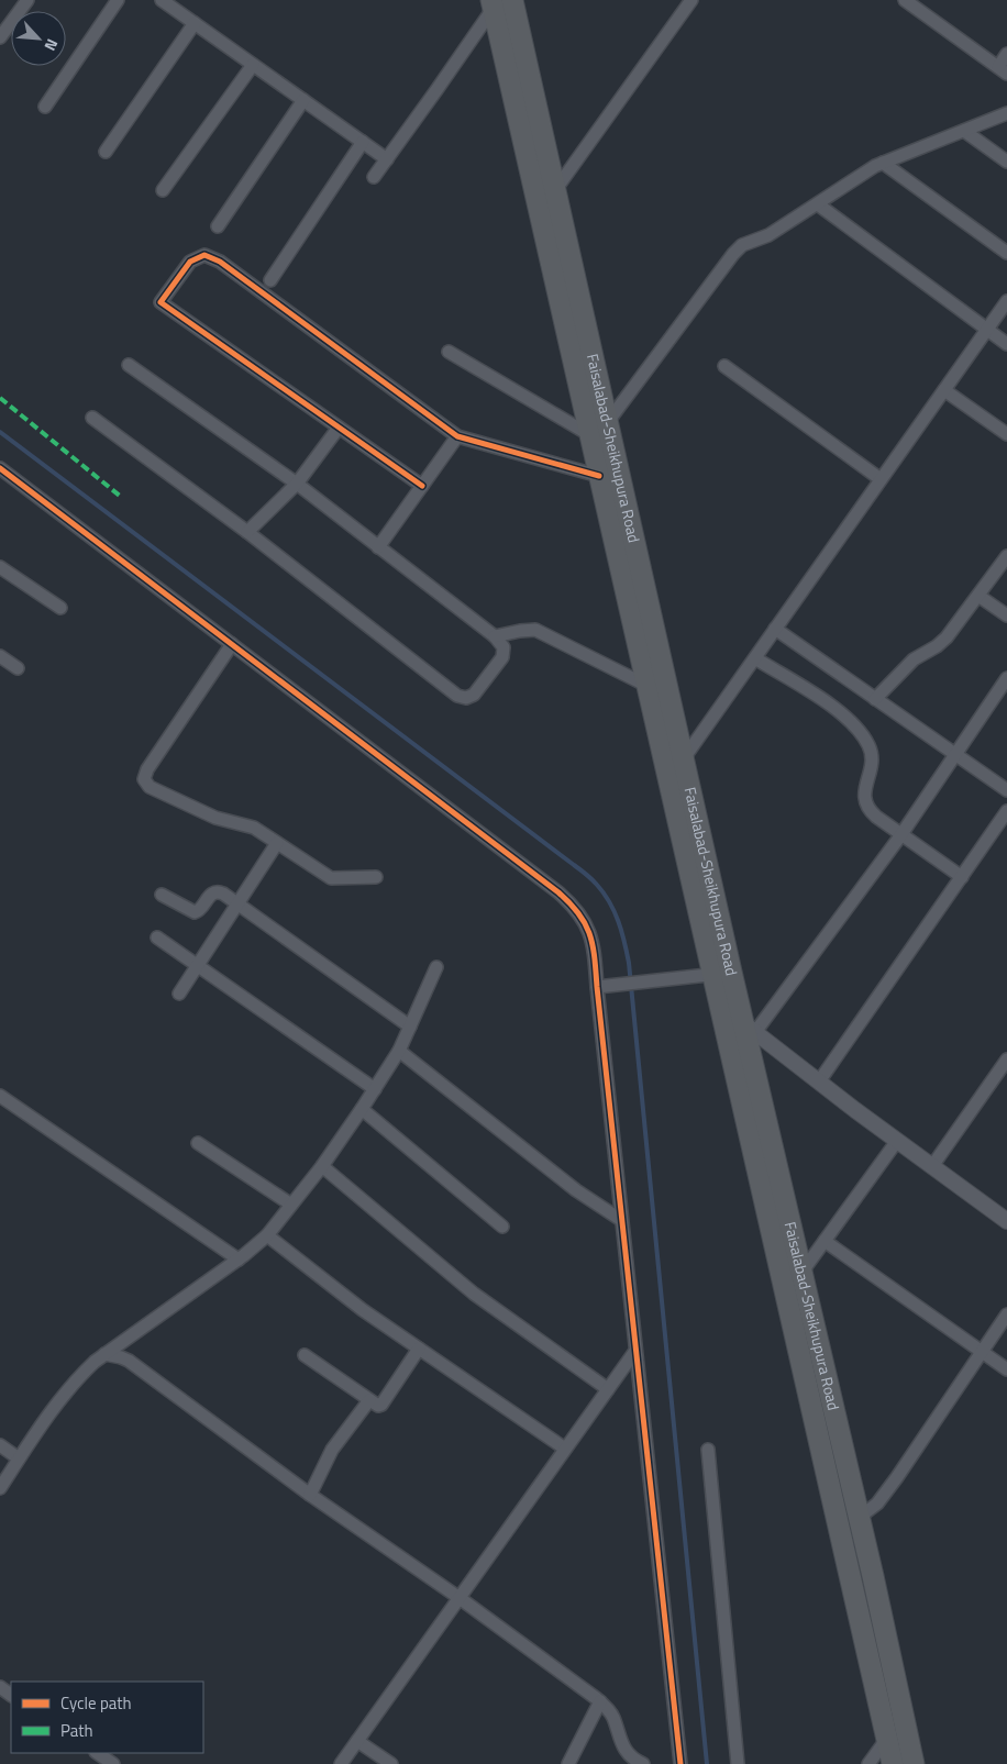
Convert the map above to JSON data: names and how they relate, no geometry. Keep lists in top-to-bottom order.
{
  "streets": {
    "highway": ["Faisalabad-Sheikhupura Road"]
  },
  "legend": ["Cycle path", "Path"],
  "north": "bottom right"
}
